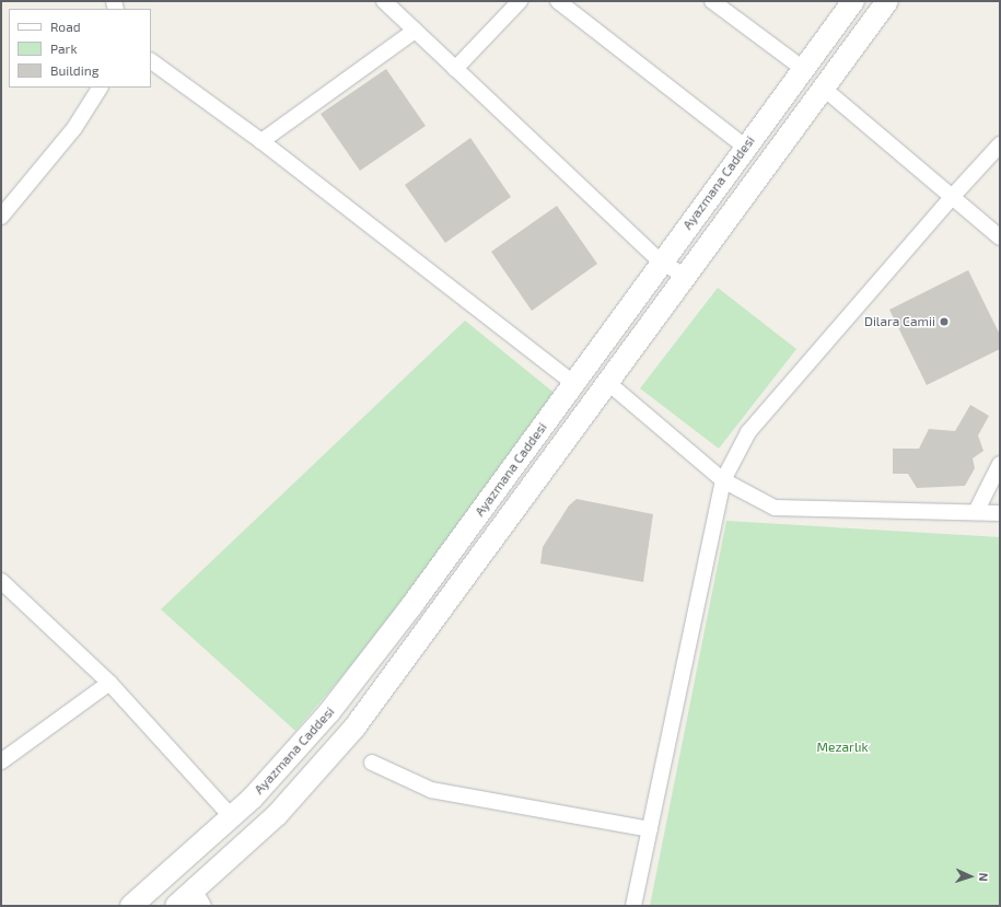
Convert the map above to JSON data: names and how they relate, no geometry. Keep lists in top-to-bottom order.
{
  "streets": {
    "main road": ["Ayazmana Caddesi"]
  },
  "parks": ["Mezarlık"],
  "places": ["Dilara Camii"],
  "legend": ["Road", "Park", "Building"],
  "north": "right"
}
